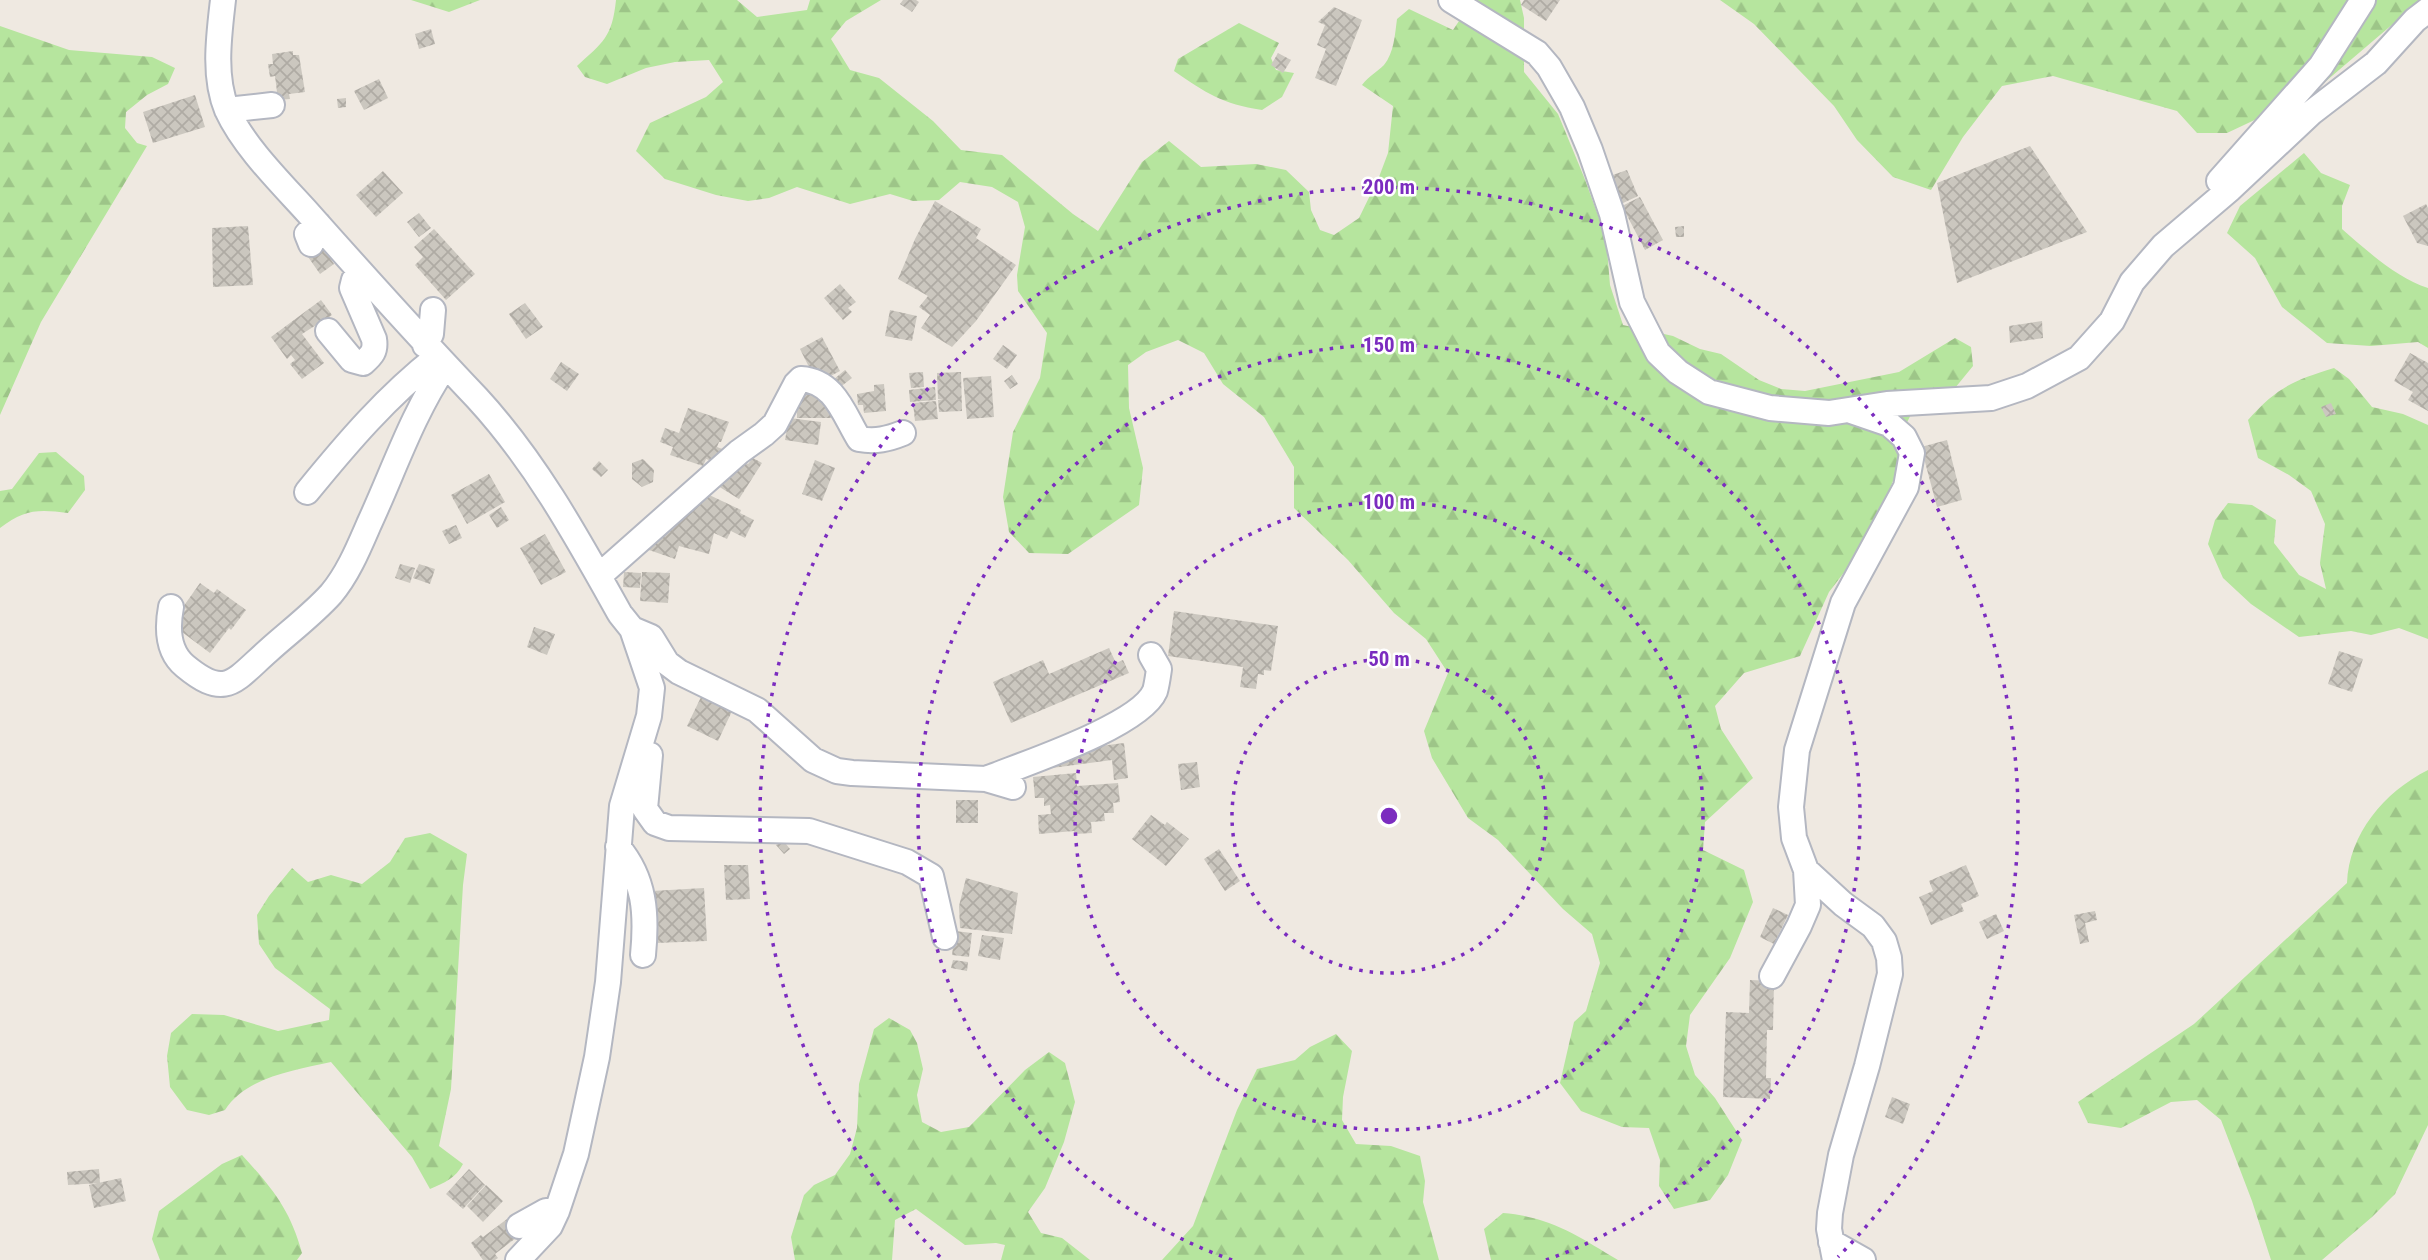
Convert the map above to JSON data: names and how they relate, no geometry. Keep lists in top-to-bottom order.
{
  "rings": [
    "200 m",
    "150 m",
    "100 m",
    "50 m"
  ]
}
